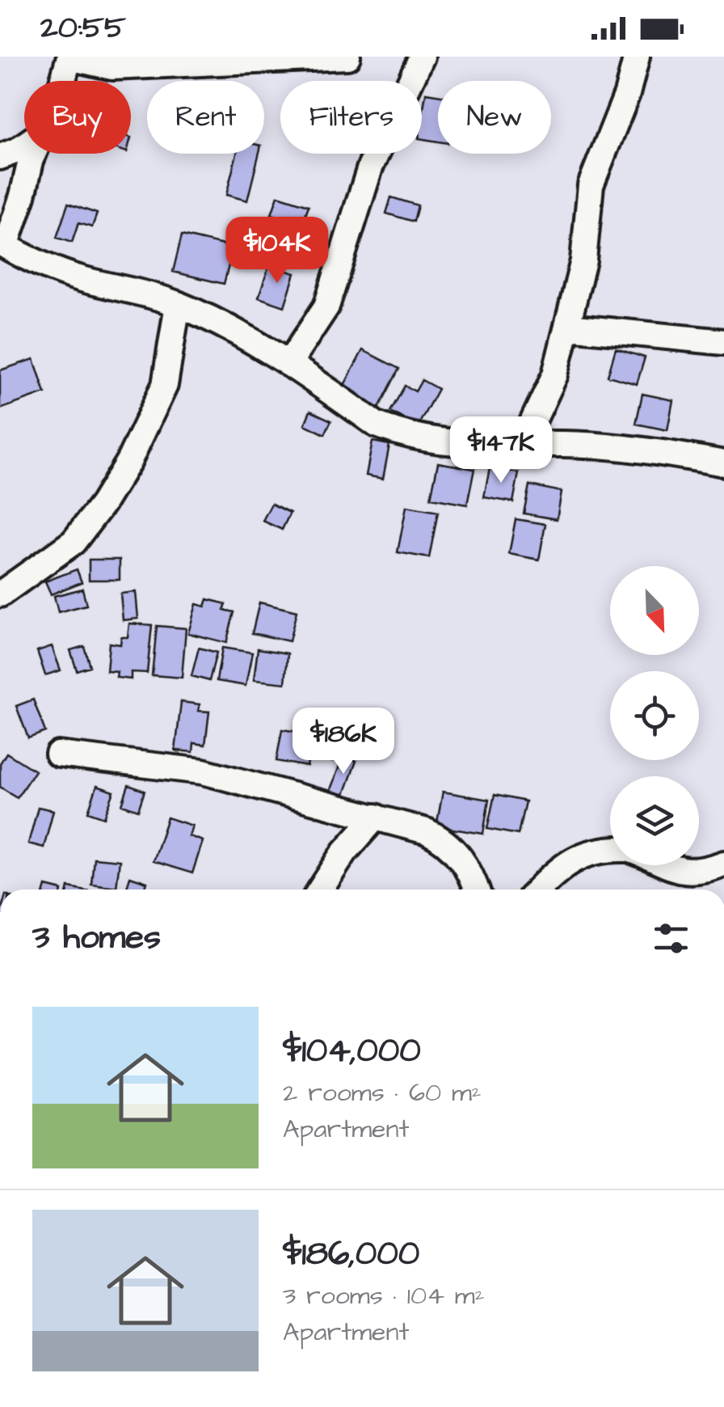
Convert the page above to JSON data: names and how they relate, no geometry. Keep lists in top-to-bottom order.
{
  "north": "bottom right",
  "page": {
    "status": "20:55",
    "chip": [
      "Buy",
      "Rent",
      "Filters",
      "New"
    ],
    "price": ["$104K", "$147K", "$186K"],
    "heading": "3 homes",
    "list": [
      {
        "name": "$104,000",
        "note": "2 rooms · 60 m² · Apartment"
      },
      {
        "name": "$186,000",
        "note": "3 rooms · 104 m² · Apartment"
      }
    ]
  }
}
